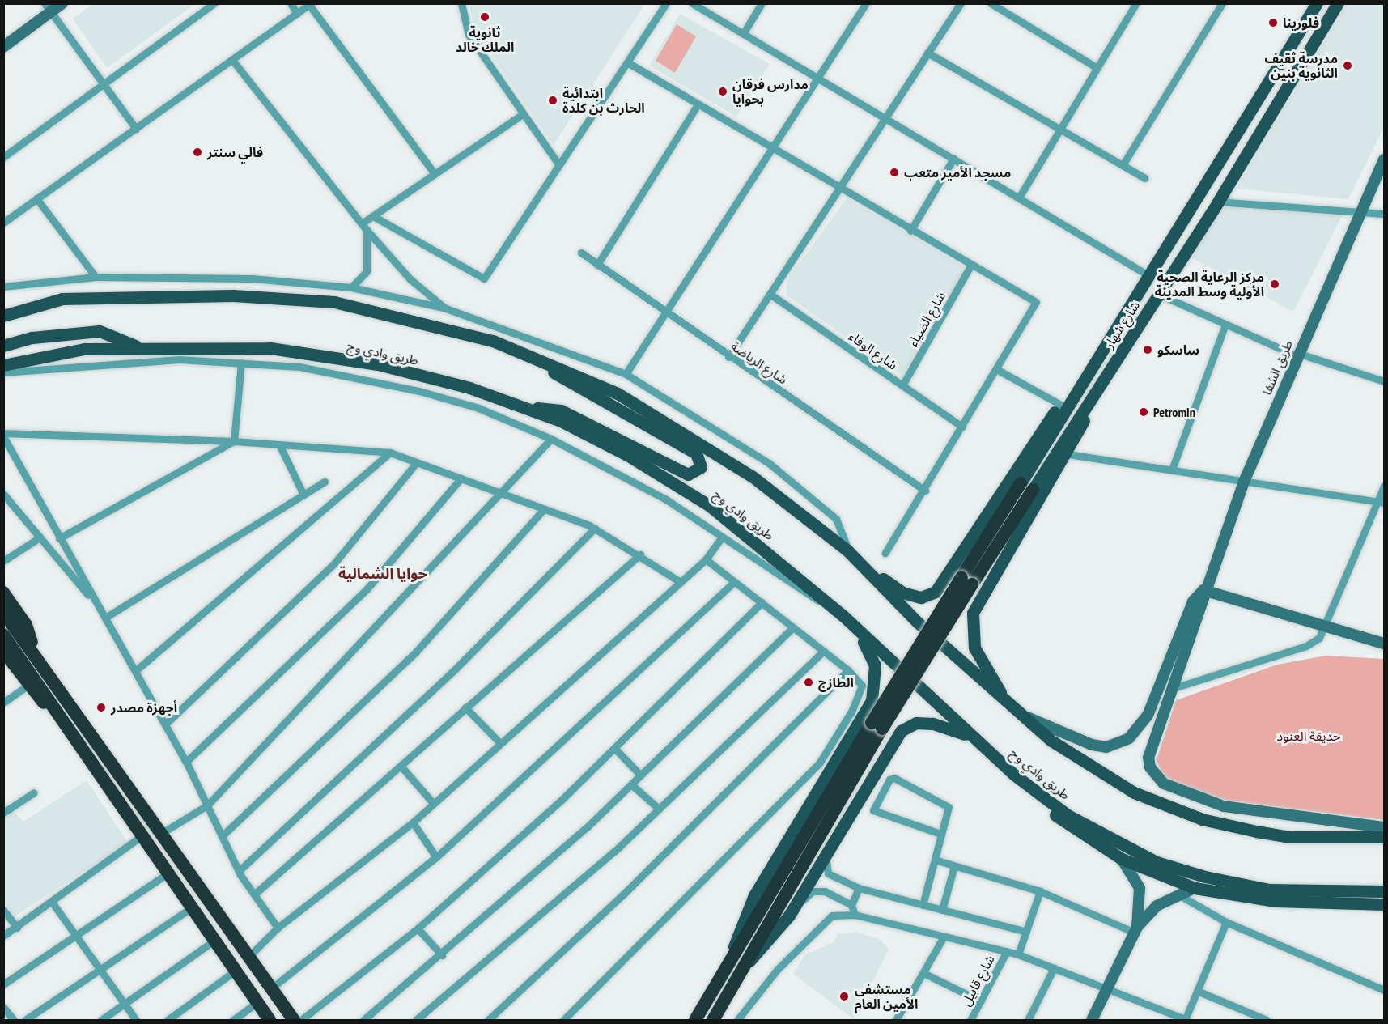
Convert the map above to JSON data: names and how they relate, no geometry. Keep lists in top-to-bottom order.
{
  "streets": {
    "main road": ["شارع شهار", "طريق وادي وج"],
    "street": [
      "شارع الضياء",
      "شارع الوفاء",
      "شارع الرياضة",
      "طريق الشفا",
      "شارع قابيل"
    ]
  },
  "crossings": [
    ["شارع الضياء", "شارع الوفاء"]
  ],
  "districts": ["حوايا الشمالية"],
  "parks": ["حديقة العنود"],
  "places": [
    "ثانوية الملك خالد",
    "فلورينا",
    "مدرسة ثقيف الثانوية بنين",
    "مدارس فرقان بحوايا",
    "ابتدائية الحارث بن كلدة",
    "فالي سنتر",
    "مسجد الأمير متعب",
    "مركز الرعاية الصحية الأولية وسط المدينة",
    "ساسكو",
    "Petromin",
    "الطازج",
    "أجهزة مصدر",
    "مستشفى الأمين العام"
  ]
}
